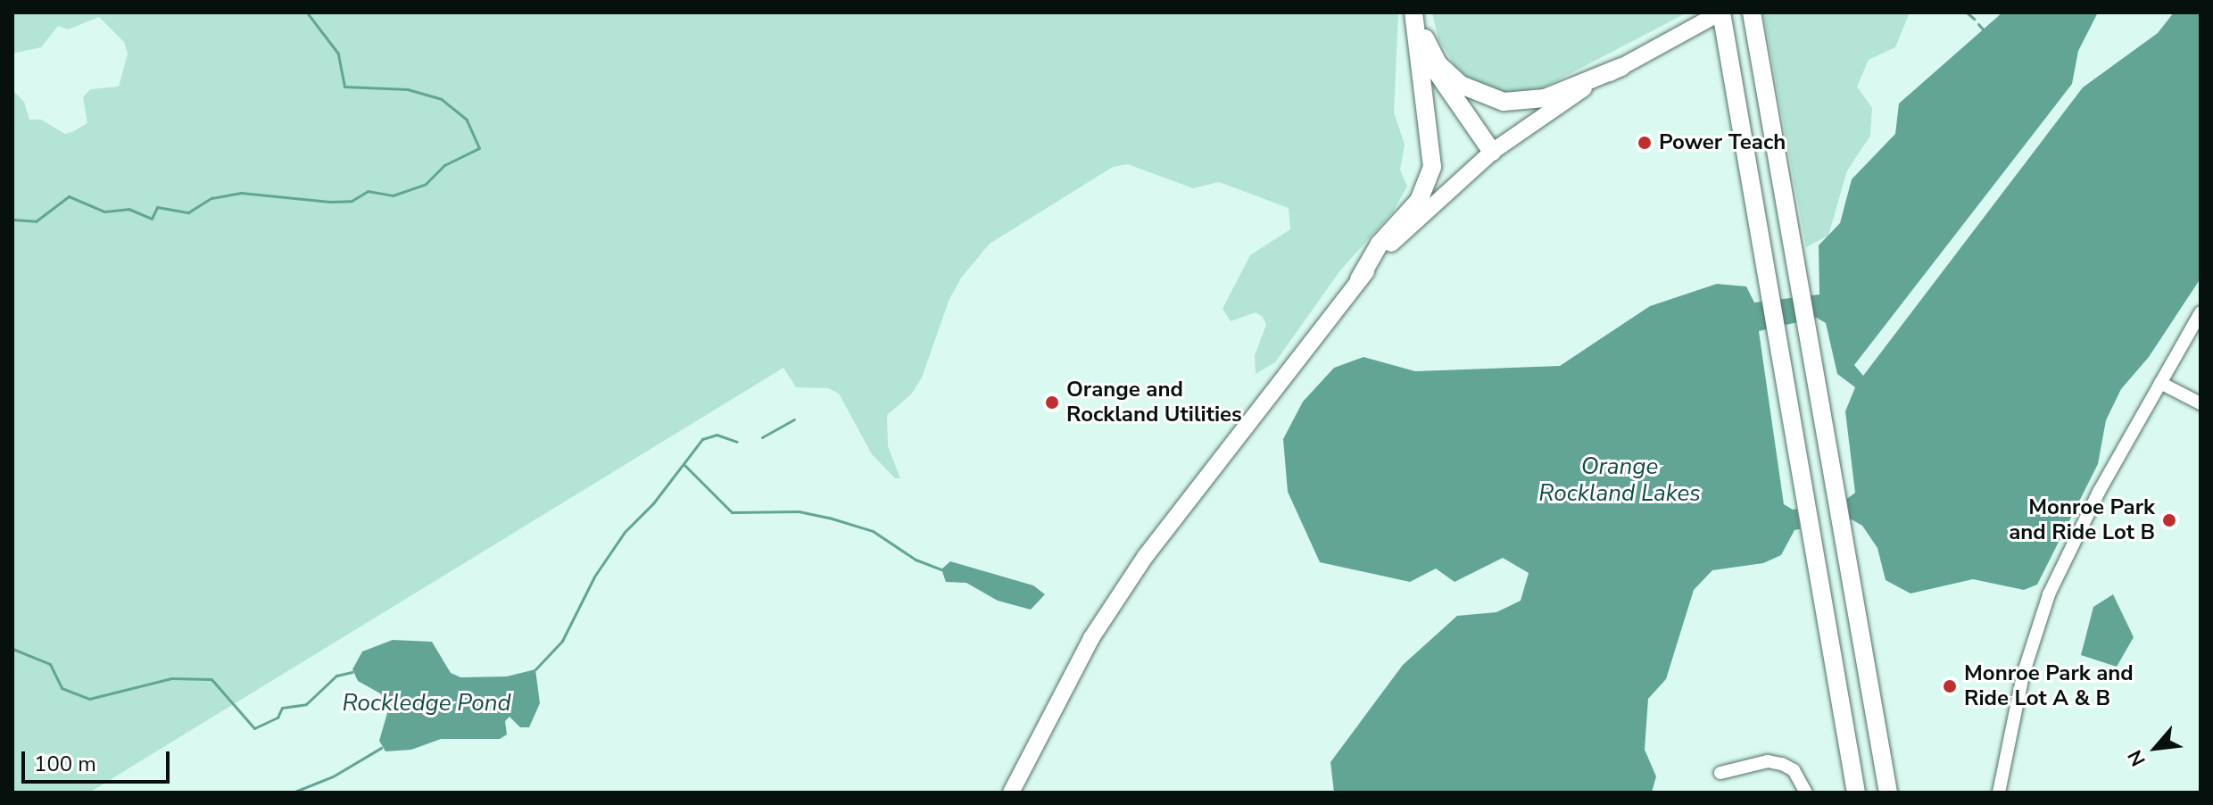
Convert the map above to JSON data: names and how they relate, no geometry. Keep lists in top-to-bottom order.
{
  "water": ["Orange Rockland Lakes", "Rockledge Pond"],
  "places": [
    "Power Teach",
    "Orange and Rockland Utilities",
    "Monroe Park and Ride Lot B",
    "Monroe Park and Ride Lot A & B"
  ],
  "scale_bar": "100 m",
  "north": "bottom left"
}
